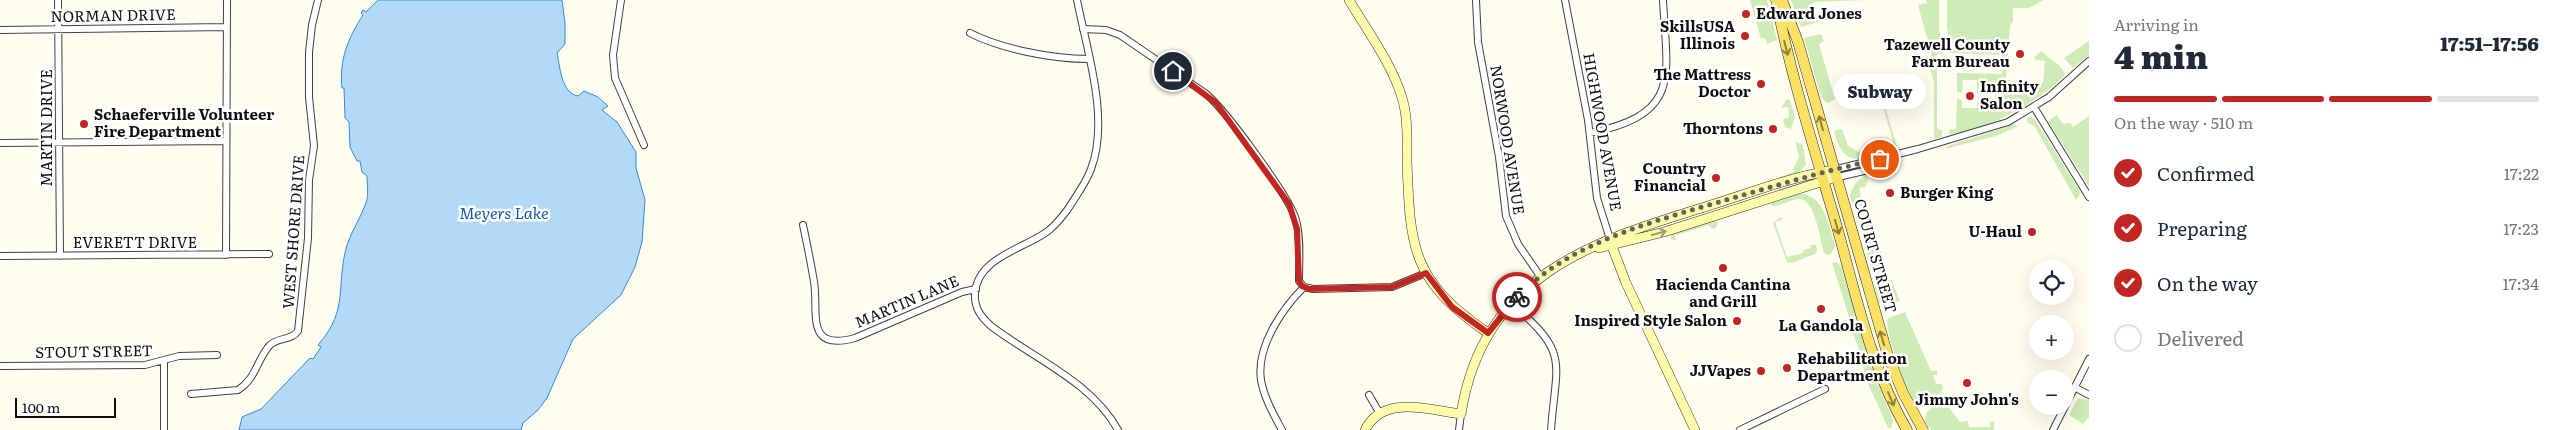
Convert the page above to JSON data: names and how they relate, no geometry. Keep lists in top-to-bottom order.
{
  "streets": {
    "main road": ["COURT STREET"],
    "street": [
      "NORMAN DRIVE",
      "MARTIN DRIVE",
      "HIGHWOOD AVENUE",
      "NORWOOD AVENUE",
      "WEST SHORE DRIVE",
      "EVERETT DRIVE",
      "MARTIN LANE",
      "STOUT STREET"
    ]
  },
  "crossings": [
    ["NORMAN DRIVE", "MARTIN DRIVE"],
    ["MARTIN DRIVE", "EVERETT DRIVE"]
  ],
  "water": ["Meyers Lake"],
  "places": [
    "Edward Jones",
    "SkillsUSA Illinois",
    "Tazewell County Farm Bureau",
    "The Mattress Doctor",
    "Infinity Salon",
    "Schaeferville Volunteer Fire Department",
    "Thorntons",
    "Subway",
    "Country Financial",
    "Burger King",
    "U-Haul",
    "Hacienda Cantina and Grill",
    "La Gandola",
    "Inspired Style Salon",
    "Rehabilitation Department",
    "JJVapes",
    "Jimmy John's"
  ],
  "scale_bar": "100 m",
  "page": {
    "heading": ["4 min", "Arriving in", "17:51–17:56"],
    "bubble": "Subway",
    "bar": "On the way · 510 m",
    "list": [
      ["Confirmed", "17:22"],
      ["Preparing", "17:23"],
      ["On the way", "17:34"],
      "Delivered"
    ],
    "map_buttons": ["+", "−"],
    "scale": "100 m"
  }
}
